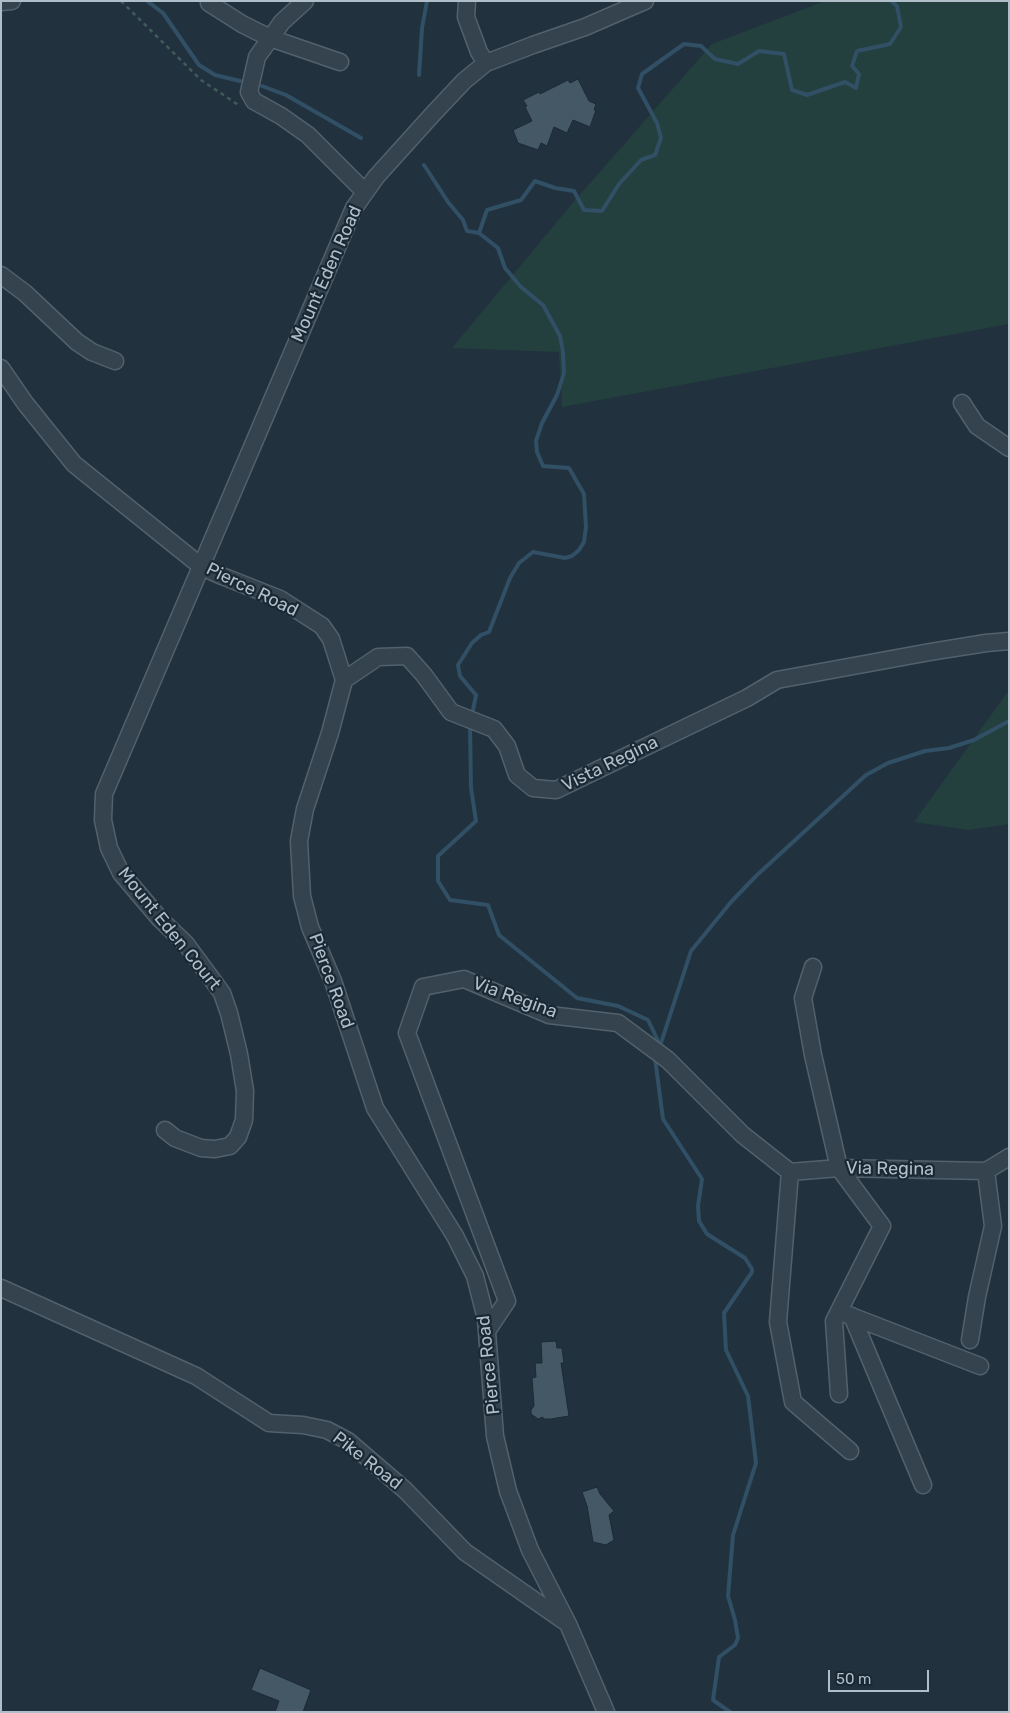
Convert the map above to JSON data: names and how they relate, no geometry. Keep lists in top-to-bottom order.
{
  "streets": {
    "street": [
      "Mount Eden Road",
      "Pierce Road",
      "Vista Regina",
      "Mount Eden Court",
      "Via Regina",
      "Pike Road"
    ]
  },
  "crossings": [
    ["Mount Eden Road", "Pierce Road"],
    ["Mount Eden Road", "Mount Eden Court"],
    ["Pierce Road", "Vista Regina"],
    ["Pierce Road", "Mount Eden Court"],
    ["Pierce Road", "Via Regina"],
    ["Pierce Road", "Pike Road"]
  ],
  "scale_bar": "50 m"
}
